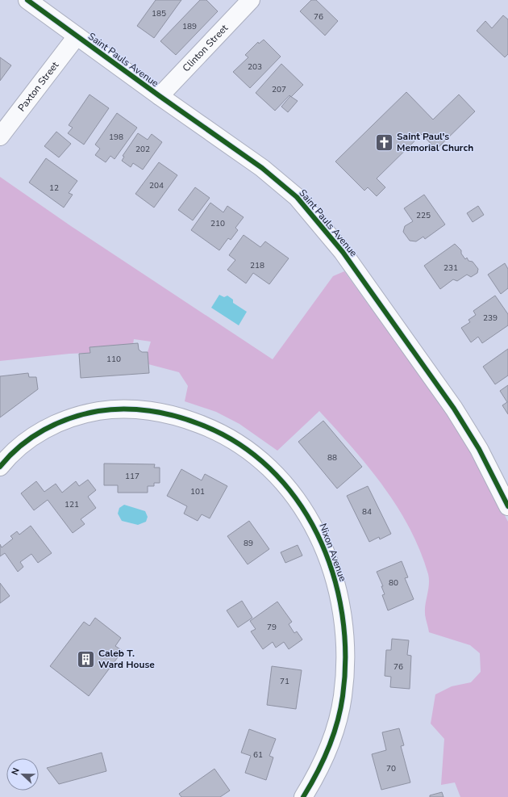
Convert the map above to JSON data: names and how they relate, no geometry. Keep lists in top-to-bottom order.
{
  "streets": {
    "street": [
      "Clinton Street",
      "Saint Pauls Avenue",
      "Paxton Street",
      "Nixon Avenue"
    ]
  },
  "crossings": [
    ["Clinton Street", "Saint Pauls Avenue"],
    ["Saint Pauls Avenue", "Paxton Street"]
  ],
  "places": {
    "church": ["Saint Paul's Memorial Church"],
    "building": ["Caleb T. Ward House"]
  },
  "house_numbers": [
    "185",
    "76",
    "189",
    "203",
    "207",
    "198",
    "202",
    "204",
    "12",
    "225",
    "210",
    "218",
    "231",
    "239",
    "110",
    "88",
    "117",
    "101",
    "121",
    "84",
    "89",
    "80",
    "79",
    "76",
    "71",
    "61",
    "70"
  ],
  "north": "left"
}
